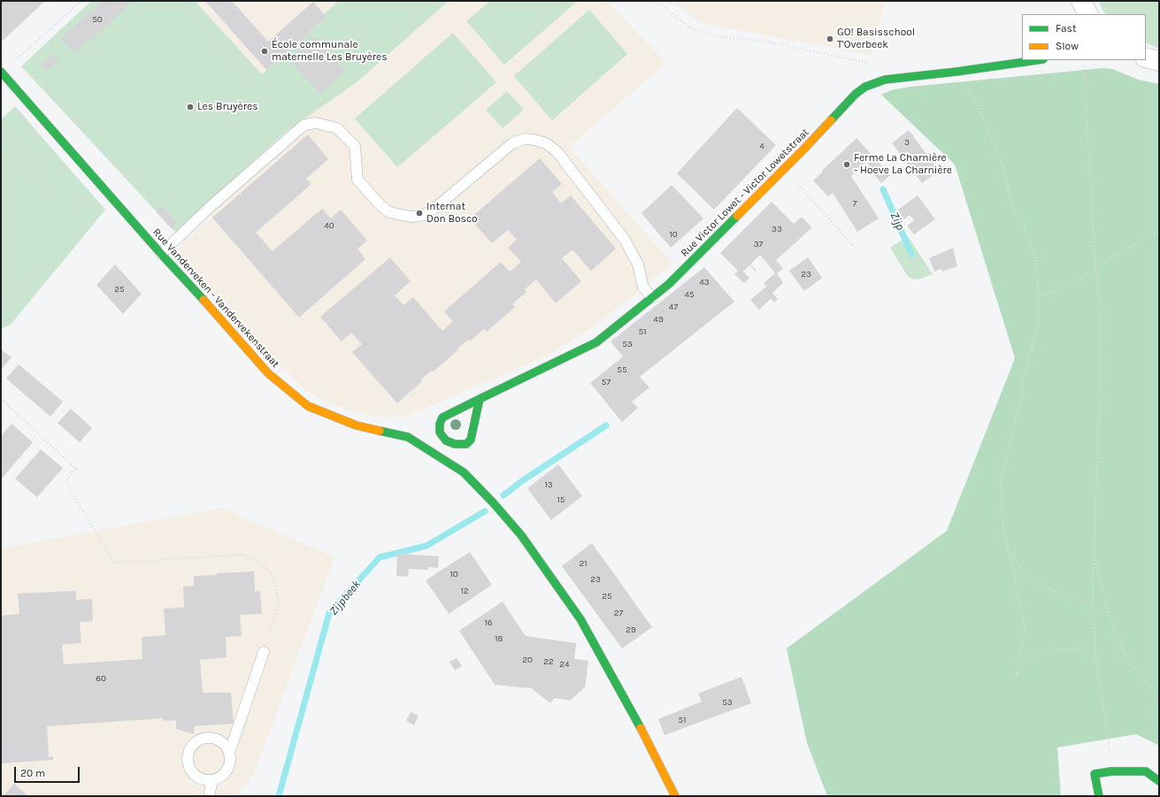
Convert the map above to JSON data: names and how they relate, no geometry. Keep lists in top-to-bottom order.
{
  "streets": {
    "street": ["Rue Victor Lowet - Victor Lowetstraat", "Rue Vanderveken - Vandervekenstraat"]
  },
  "water": ["Zijp", "Zijpbeek"],
  "places": [
    "GO! Basisschool T'Overbeek",
    "École communale maternelle Les Bruyères",
    "Les Bruyères",
    "Ferme La Charnière - Hoeve La Charnière",
    "Internat Don Bosco"
  ],
  "house_numbers": [
    "50",
    "3",
    "4",
    "7",
    "40",
    "33",
    "10",
    "37",
    "23",
    "43",
    "25",
    "45",
    "47",
    "49",
    "51",
    "53",
    "55",
    "57",
    "13",
    "15",
    "21",
    "10",
    "23",
    "12",
    "25",
    "27",
    "16",
    "29",
    "18",
    "20",
    "22",
    "24",
    "60",
    "53",
    "51"
  ],
  "legend": ["Fast", "Slow"],
  "scale_bar": "20 m"
}
